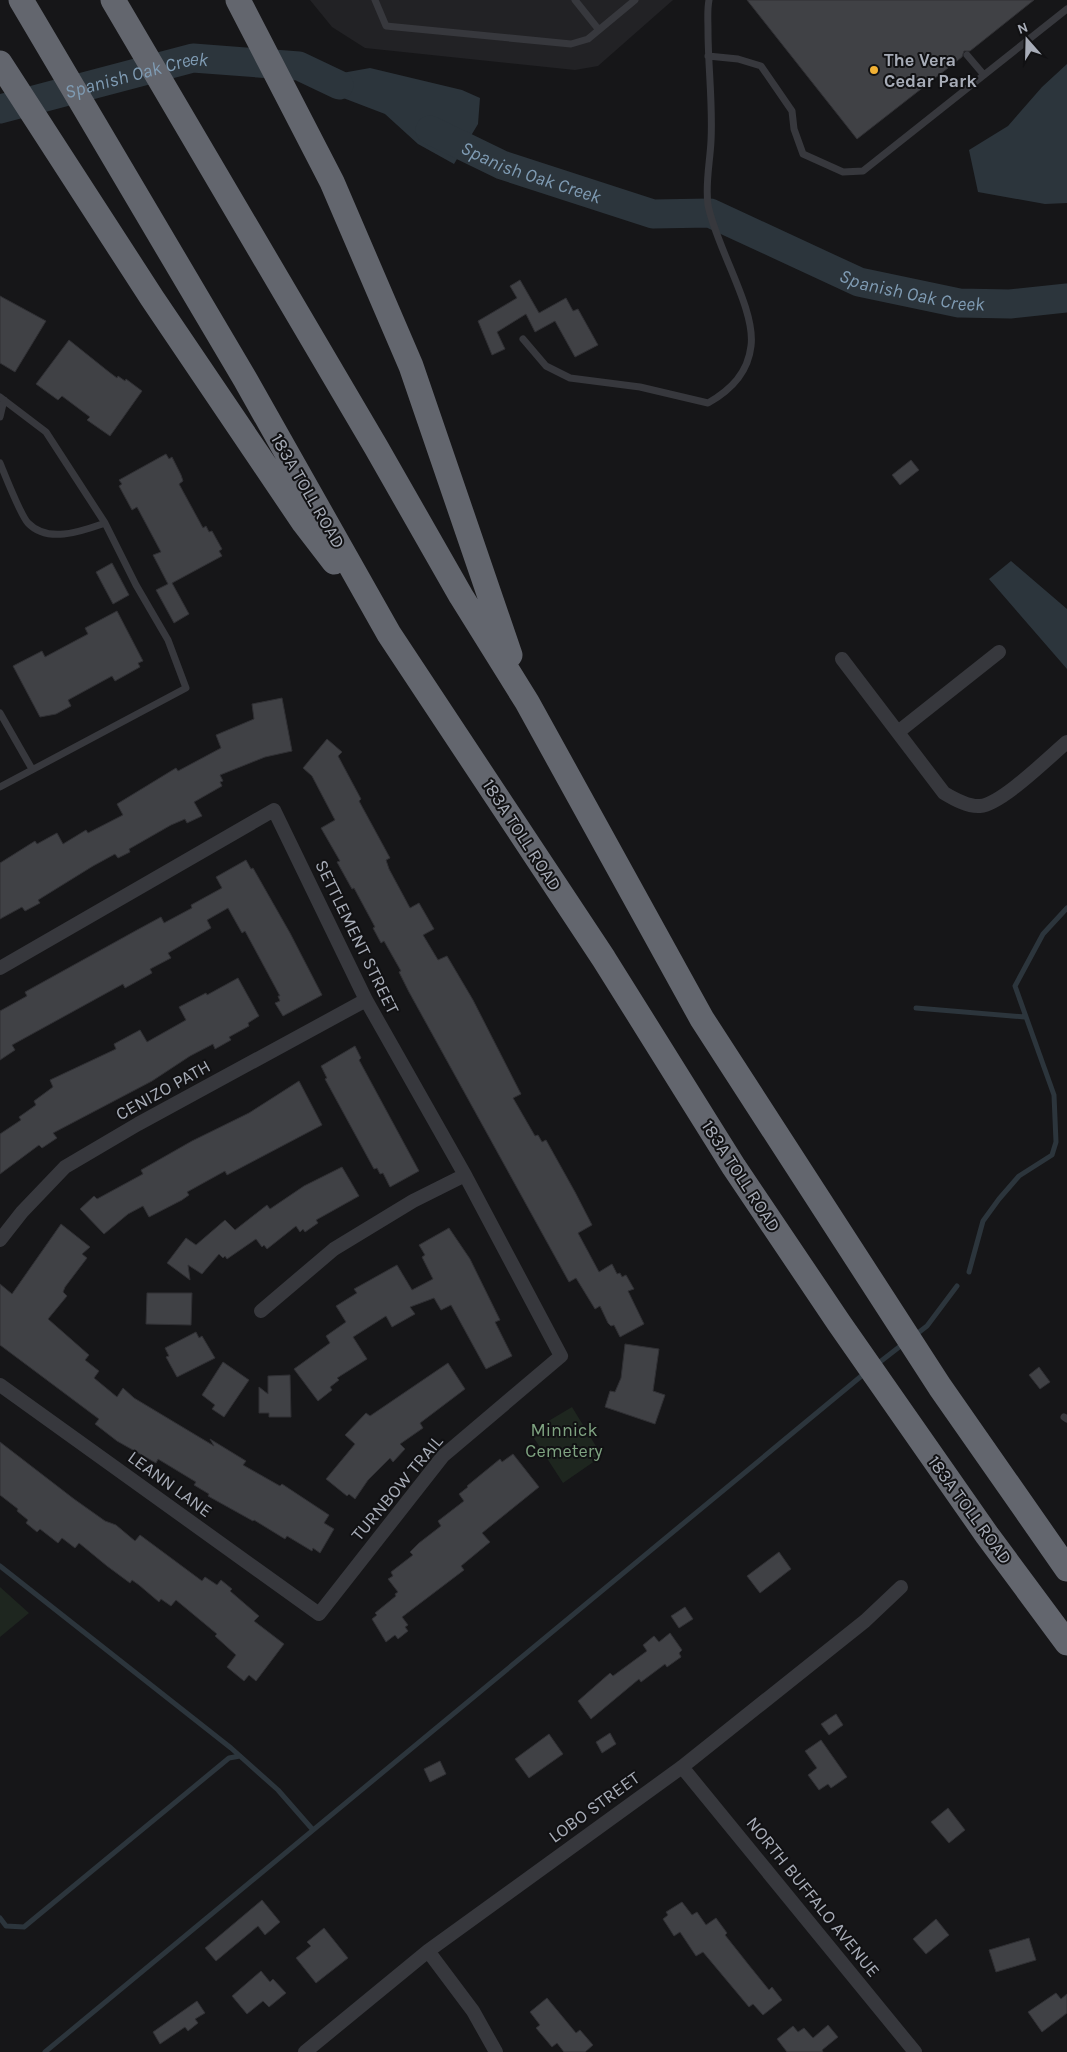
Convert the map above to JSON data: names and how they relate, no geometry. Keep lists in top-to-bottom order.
{
  "streets": {
    "highway": ["183A TOLL ROAD"],
    "street": [
      "SETTLEMENT STREET",
      "CENIZO PATH",
      "LEANN LANE",
      "TURNBOW TRAIL",
      "LOBO STREET",
      "NORTH BUFFALO AVENUE"
    ]
  },
  "crossings": [
    ["SETTLEMENT STREET", "CENIZO PATH"],
    ["SETTLEMENT STREET", "TURNBOW TRAIL"],
    ["LEANN LANE", "TURNBOW TRAIL"],
    ["LOBO STREET", "NORTH BUFFALO AVENUE"]
  ],
  "water": ["Spanish Oak Creek"],
  "parks": ["Minnick Cemetery"],
  "places": ["The Vera Cedar Park"],
  "north": "top"
}
